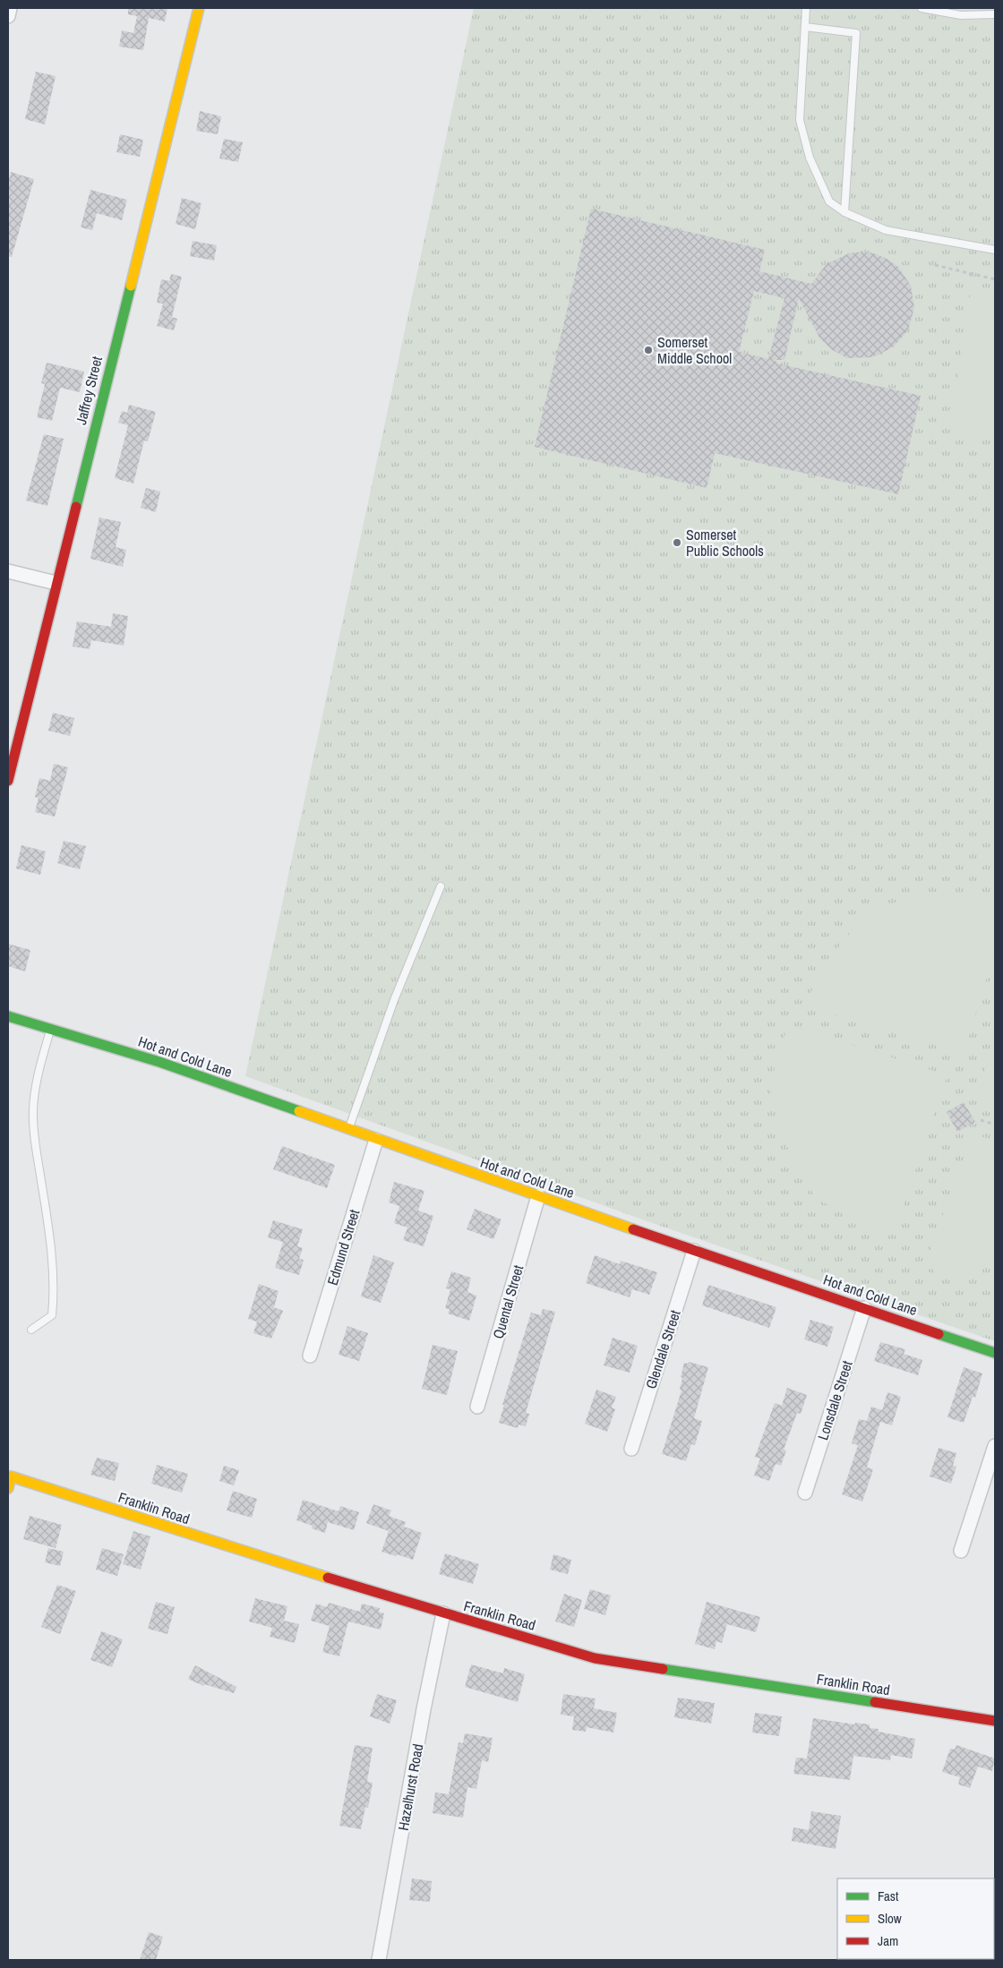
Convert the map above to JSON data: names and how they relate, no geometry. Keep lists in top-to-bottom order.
{
  "streets": {
    "street": [
      "Jaffrey Street",
      "Hot and Cold Lane",
      "Edmund Street",
      "Quental Street",
      "Glendale Street",
      "Lonsdale Street",
      "Franklin Road",
      "Hazelhurst Road"
    ]
  },
  "crossings": [
    ["Hot and Cold Lane", "Edmund Street"],
    ["Hot and Cold Lane", "Quental Street"],
    ["Hot and Cold Lane", "Glendale Street"],
    ["Hot and Cold Lane", "Lonsdale Street"],
    ["Franklin Road", "Hazelhurst Road"]
  ],
  "places": ["Somerset Middle School", "Somerset Public Schools"],
  "legend": ["Fast", "Slow", "Jam"]
}
